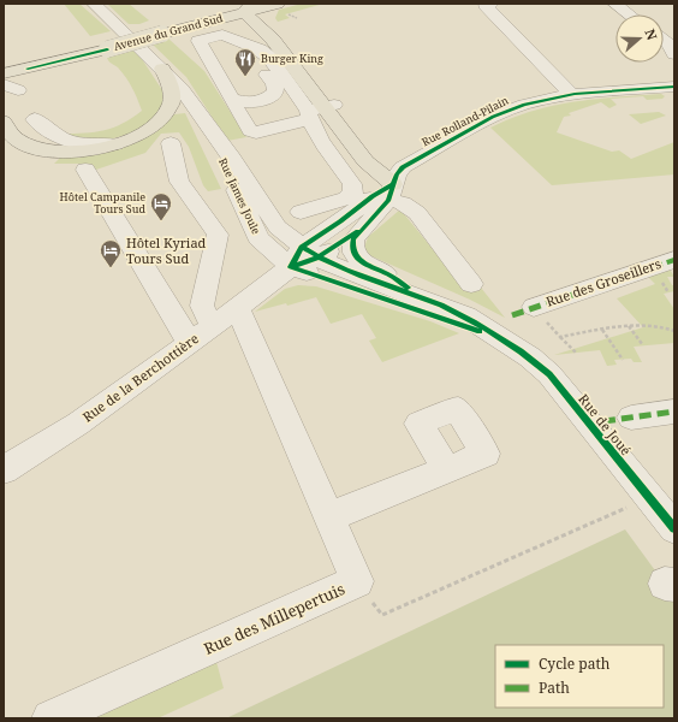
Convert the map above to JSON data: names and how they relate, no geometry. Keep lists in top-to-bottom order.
{
  "streets": {
    "main road": ["Avenue du Grand Sud"],
    "street": [
      "Rue Rolland-Pilain",
      "Rue James Joule",
      "Rue des Groseillers",
      "Rue de la Berchottière",
      "Rue de Joué",
      "Rue des Millepertuis"
    ]
  },
  "crossings": [
    ["Rue James Joule", "Rue de la Berchottière"],
    ["Rue James Joule", "Rue de Joué"],
    ["Rue de la Berchottière", "Rue de Joué"],
    ["Rue de la Berchottière", "Rue des Millepertuis"]
  ],
  "places": {
    "restaurant": ["Burger King"],
    "hotel": ["Hôtel Campanile Tours Sud", "Hôtel Kyriad Tours Sud"]
  },
  "legend": ["Cycle path", "Path"],
  "north": "right"
}
